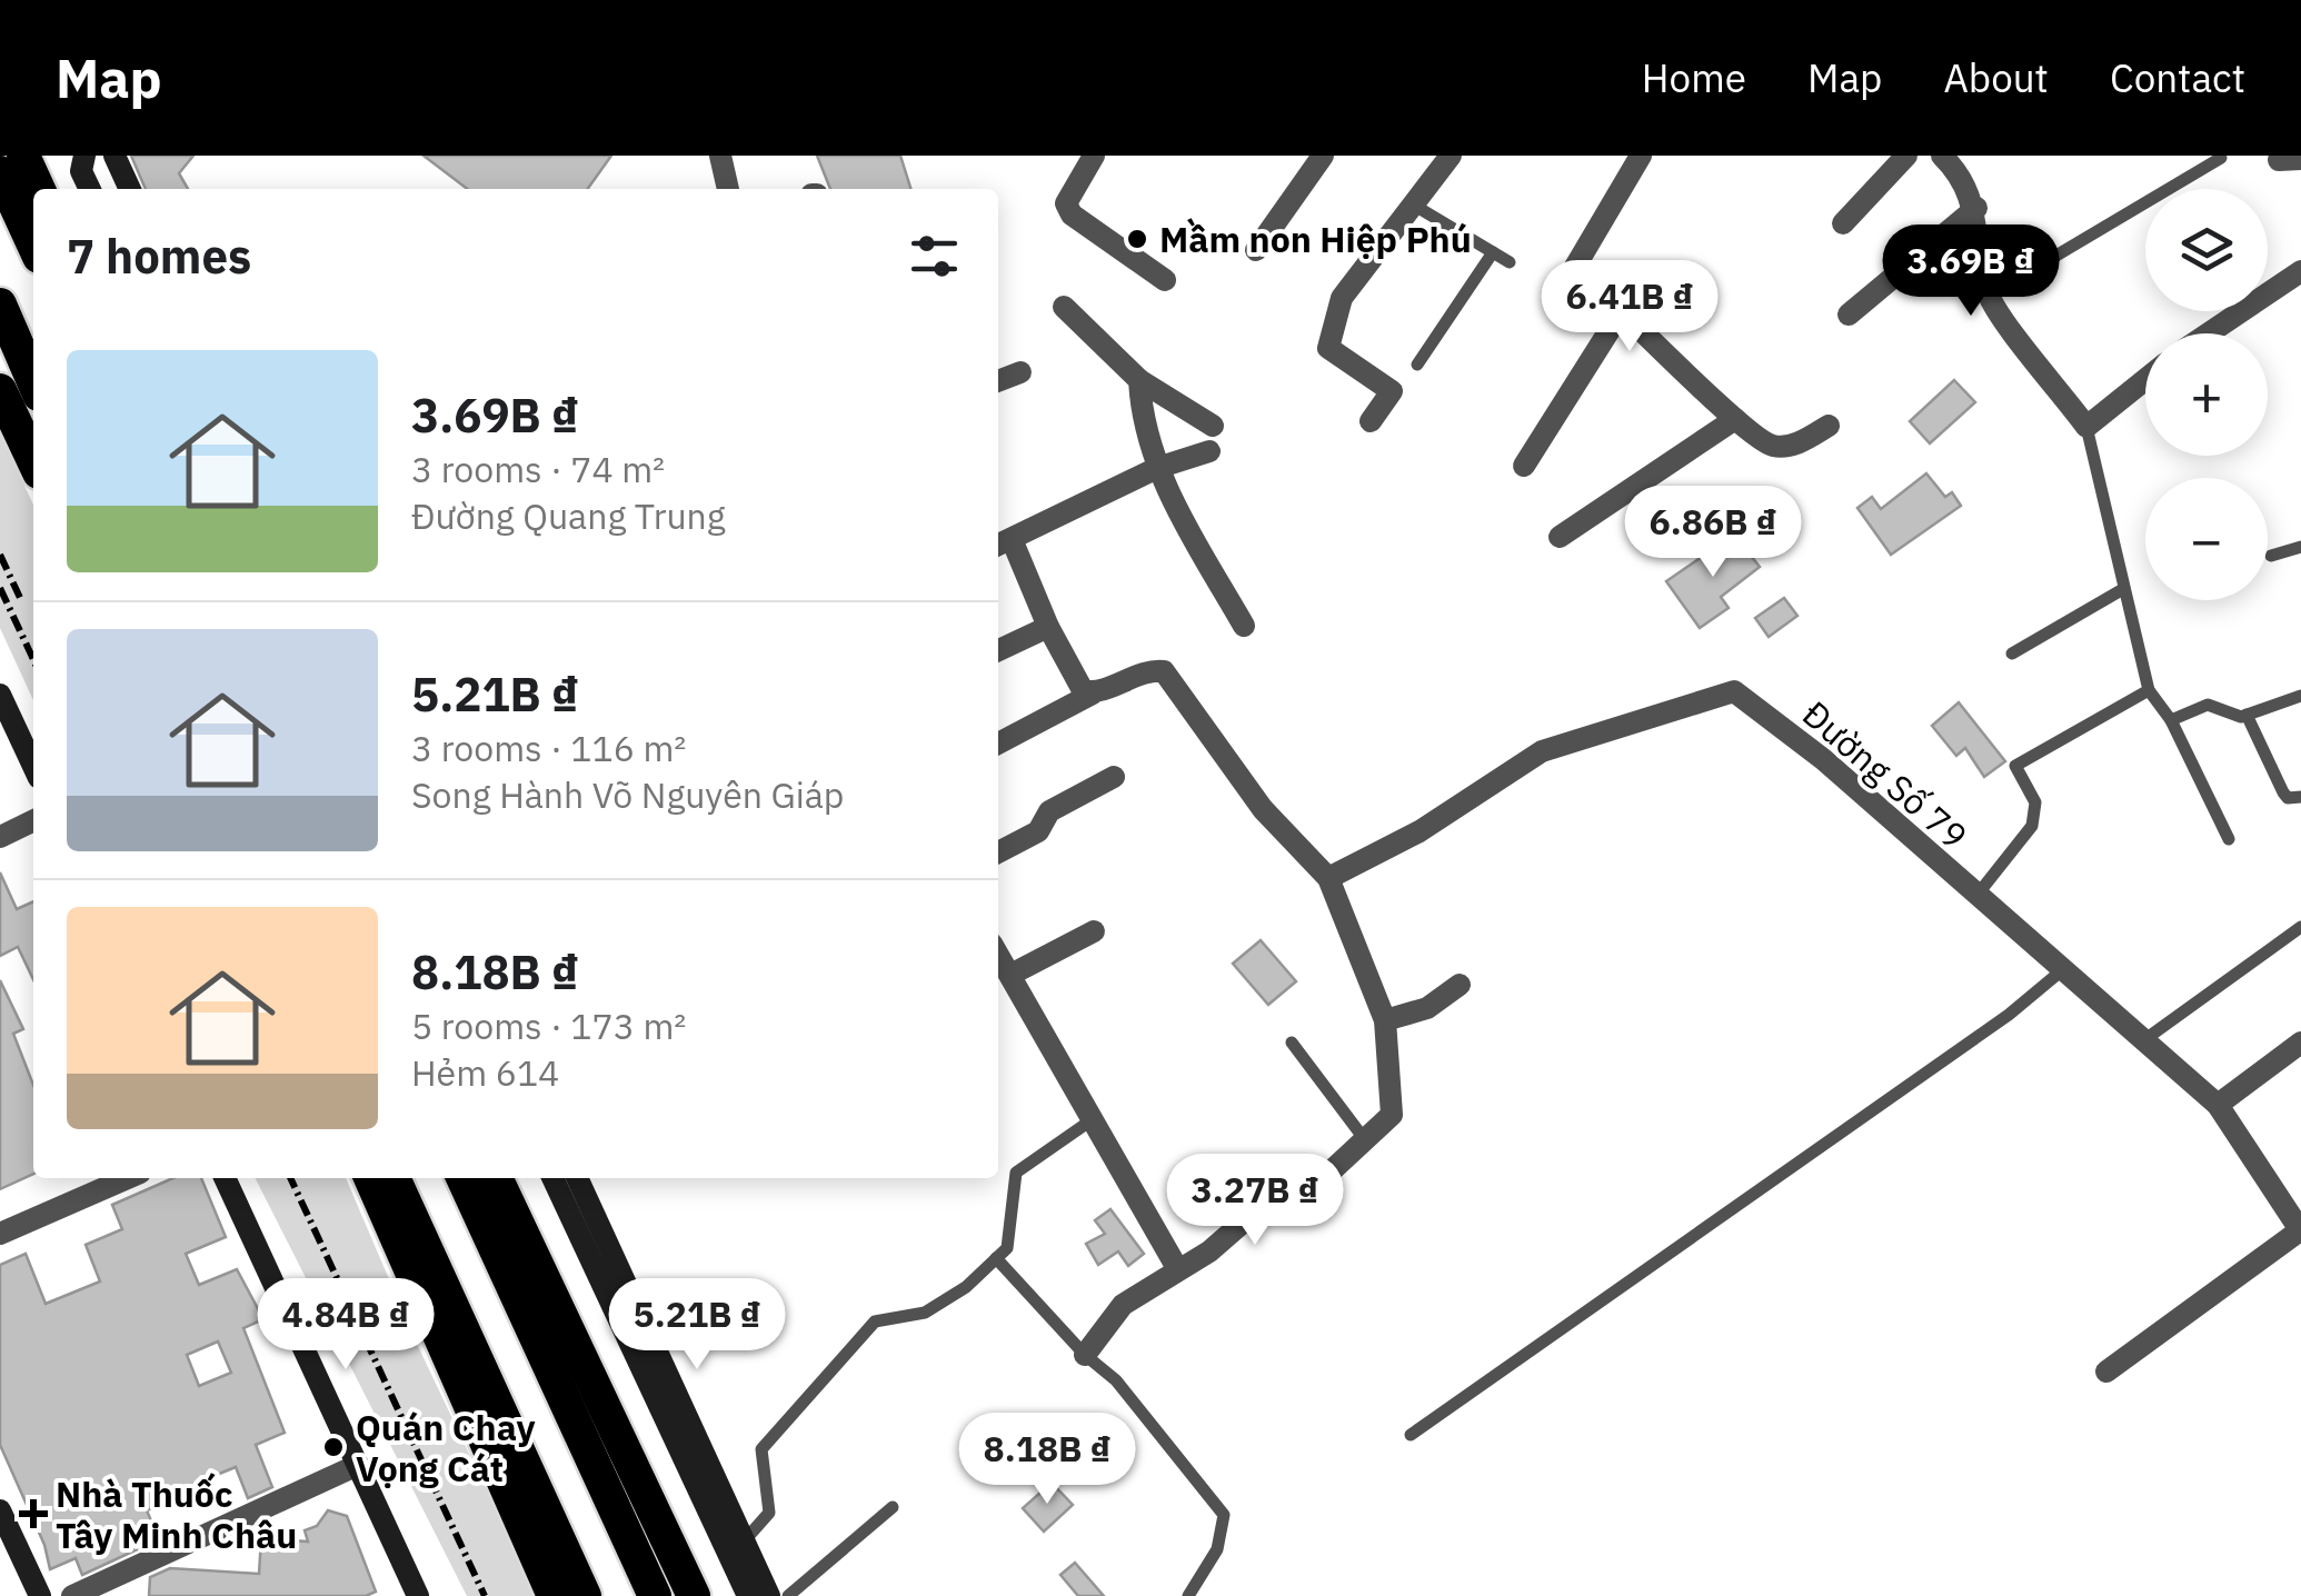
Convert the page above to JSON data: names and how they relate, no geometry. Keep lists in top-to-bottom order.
{
  "streets": {
    "street": ["Đường Số 79"]
  },
  "places": {
    "other": ["Mầm non Hiệp Phú", "Quán Chay Vọng Cát"],
    "health": ["Nhà Thuốc Tây Minh Châu"]
  },
  "page": {
    "header": "Map",
    "nav": [
      "Home",
      "Map",
      "About",
      "Contact"
    ],
    "map_buttons": ["+", "−"],
    "heading": "7 homes",
    "price": [
      "3.69B ₫",
      "6.41B ₫",
      "6.86B ₫",
      "3.27B ₫",
      "4.84B ₫",
      "5.21B ₫",
      "8.18B ₫"
    ],
    "list": [
      {
        "name": "3.69B ₫",
        "note": "3 rooms · 74 m² · Đường Quang Trung"
      },
      {
        "name": "5.21B ₫",
        "note": "3 rooms · 116 m² · Song Hành Võ Nguyên Giáp"
      },
      {
        "name": "8.18B ₫",
        "note": "5 rooms · 173 m² · Hẻm 614"
      }
    ]
  }
}
